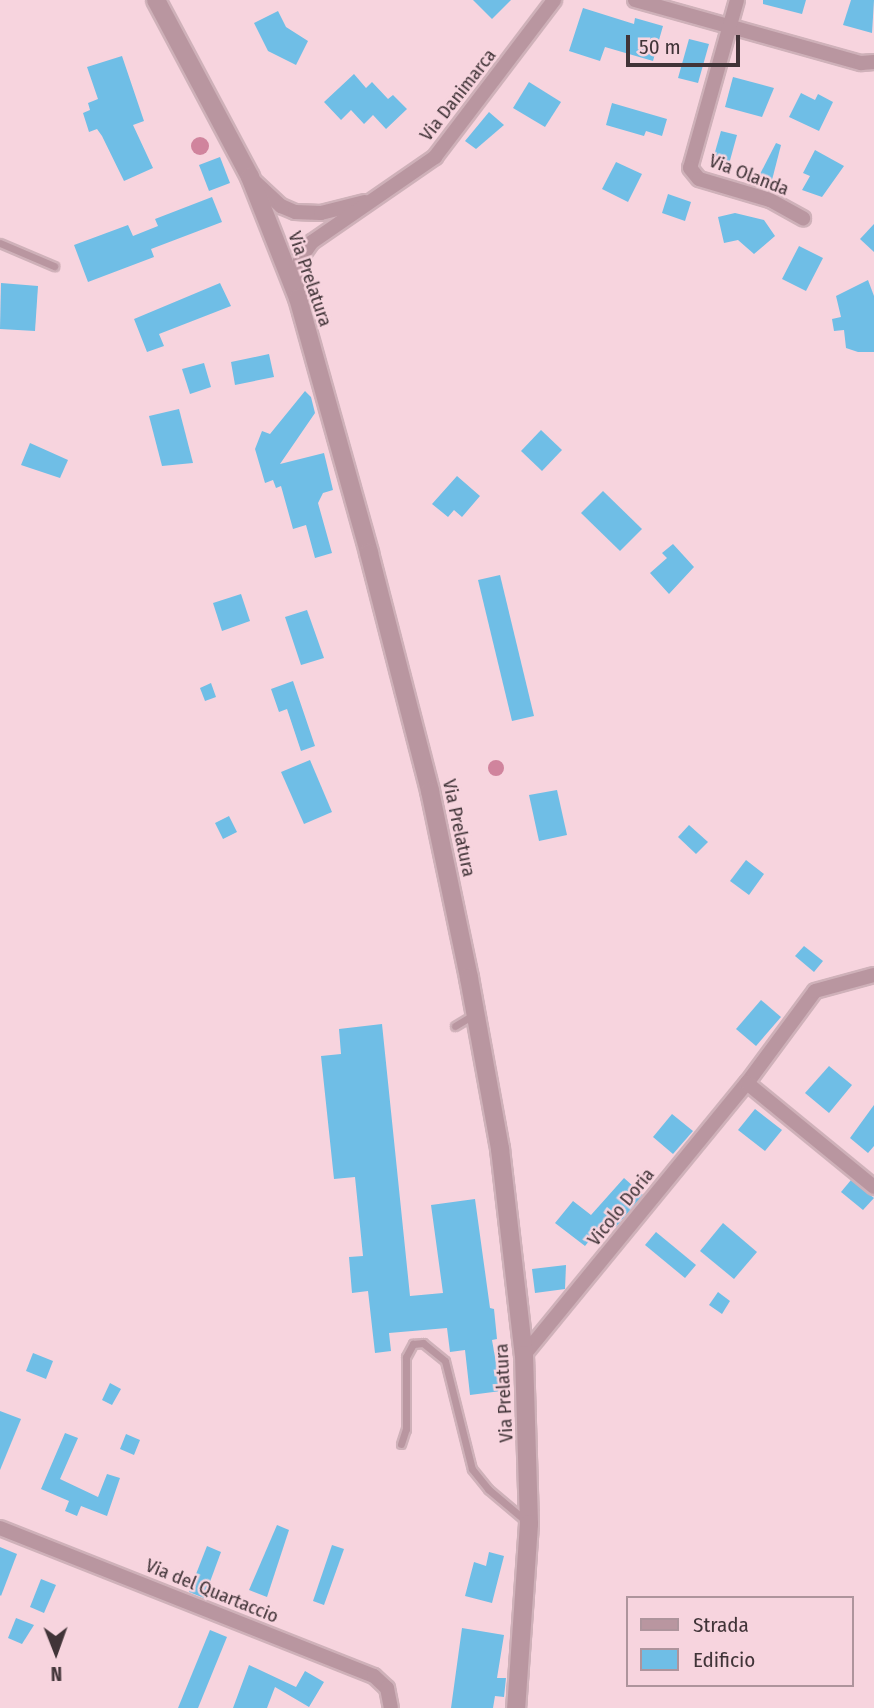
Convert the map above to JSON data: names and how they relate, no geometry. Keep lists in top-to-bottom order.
{
  "streets": {
    "street": [
      "Via Danimarca",
      "Via Olanda",
      "Via Prelatura",
      "Vicolo Doria",
      "Via del Quartaccio"
    ]
  },
  "crossings": [
    ["Via Danimarca", "Via Prelatura"],
    ["Via Prelatura", "Vicolo Doria"]
  ],
  "legend": ["Strada", "Edificio"],
  "scale_bar": "50 m",
  "north": "bottom"
}
